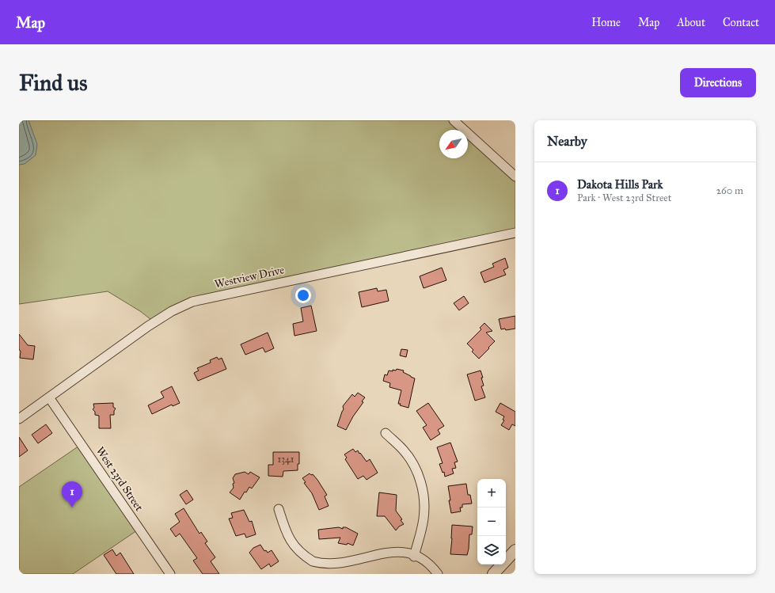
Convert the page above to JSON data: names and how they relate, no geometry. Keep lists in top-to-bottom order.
{
  "streets": {
    "street": ["Westview Drive", "West 23rd Street"]
  },
  "crossings": [
    ["Westview Drive", "West 23rd Street"]
  ],
  "house_numbers": ["1341"],
  "north": "bottom left",
  "page": {
    "header": "Map",
    "nav": [
      "Home",
      "Map",
      "About",
      "Contact"
    ],
    "buttons": "Directions",
    "title": "Find us",
    "heading": "Nearby",
    "list": [
      {
        "mark": "1",
        "name": "Dakota Hills Park",
        "note": "Park · West 23rd Street",
        "value": "260 m"
      }
    ],
    "map_buttons": ["+", "−"],
    "pins": "1"
  }
}
